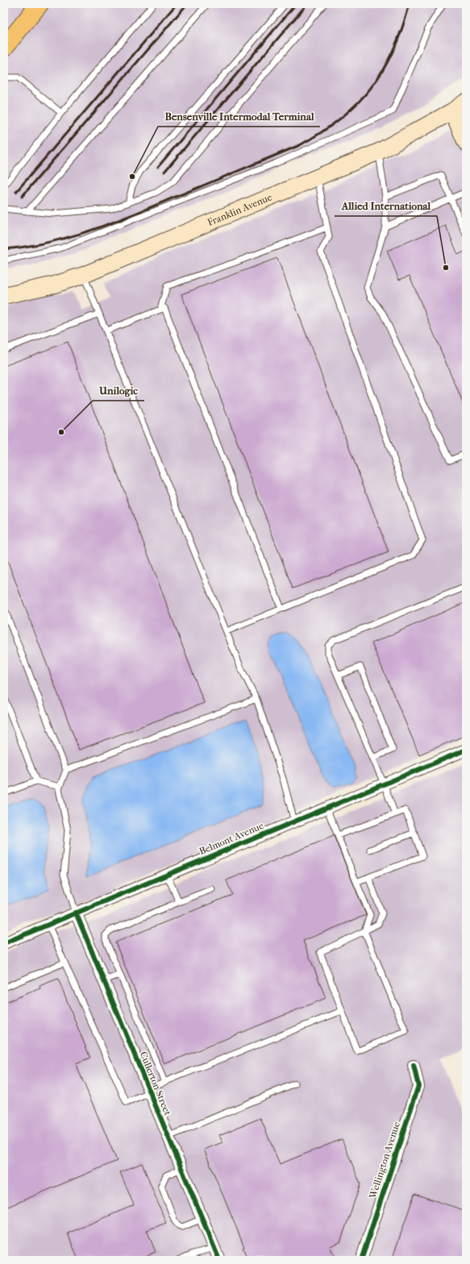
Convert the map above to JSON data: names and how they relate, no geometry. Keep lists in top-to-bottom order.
{
  "streets": {
    "main road": ["Franklin Avenue"],
    "street": ["Belmont Avenue", "Cullerton Street", "Wellington Avenue"]
  },
  "crossings": [
    ["Belmont Avenue", "Cullerton Street"]
  ],
  "places": ["Bensenville Intermodal Terminal", "Allied International", "Unilogic"]
}
